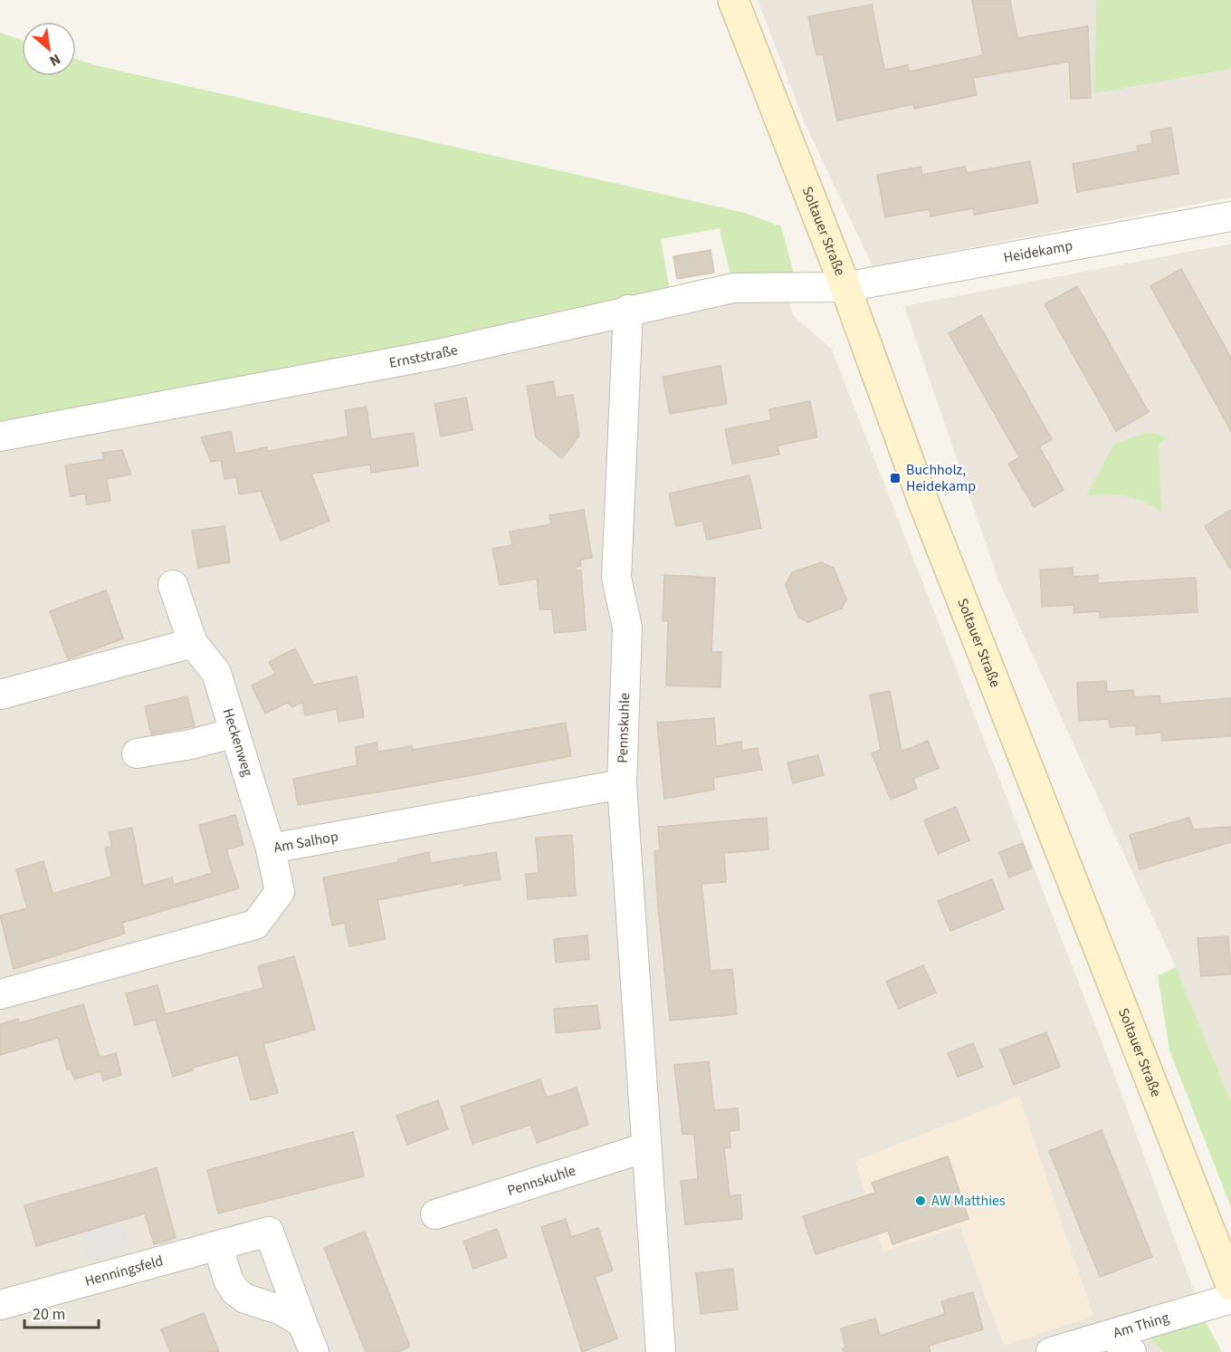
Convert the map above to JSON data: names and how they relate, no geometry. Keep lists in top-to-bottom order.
{
  "streets": {
    "main road": ["Soltauer Straße"],
    "street": [
      "Heidekamp",
      "Ernststraße",
      "Pennskuhle",
      "Heckenweg",
      "Am Salhop",
      "Henningsfeld",
      "Am Thing"
    ]
  },
  "crossings": [
    ["Soltauer Straße", "Heidekamp"],
    ["Soltauer Straße", "Ernststraße"],
    ["Heidekamp", "Ernststraße"],
    ["Ernststraße", "Pennskuhle"],
    ["Pennskuhle", "Am Salhop"],
    ["Heckenweg", "Am Salhop"]
  ],
  "places": {
    "transit": ["Buchholz, Heidekamp"],
    "other": ["AW Matthies"]
  },
  "scale_bar": "20 m",
  "north": "bottom right"
}
